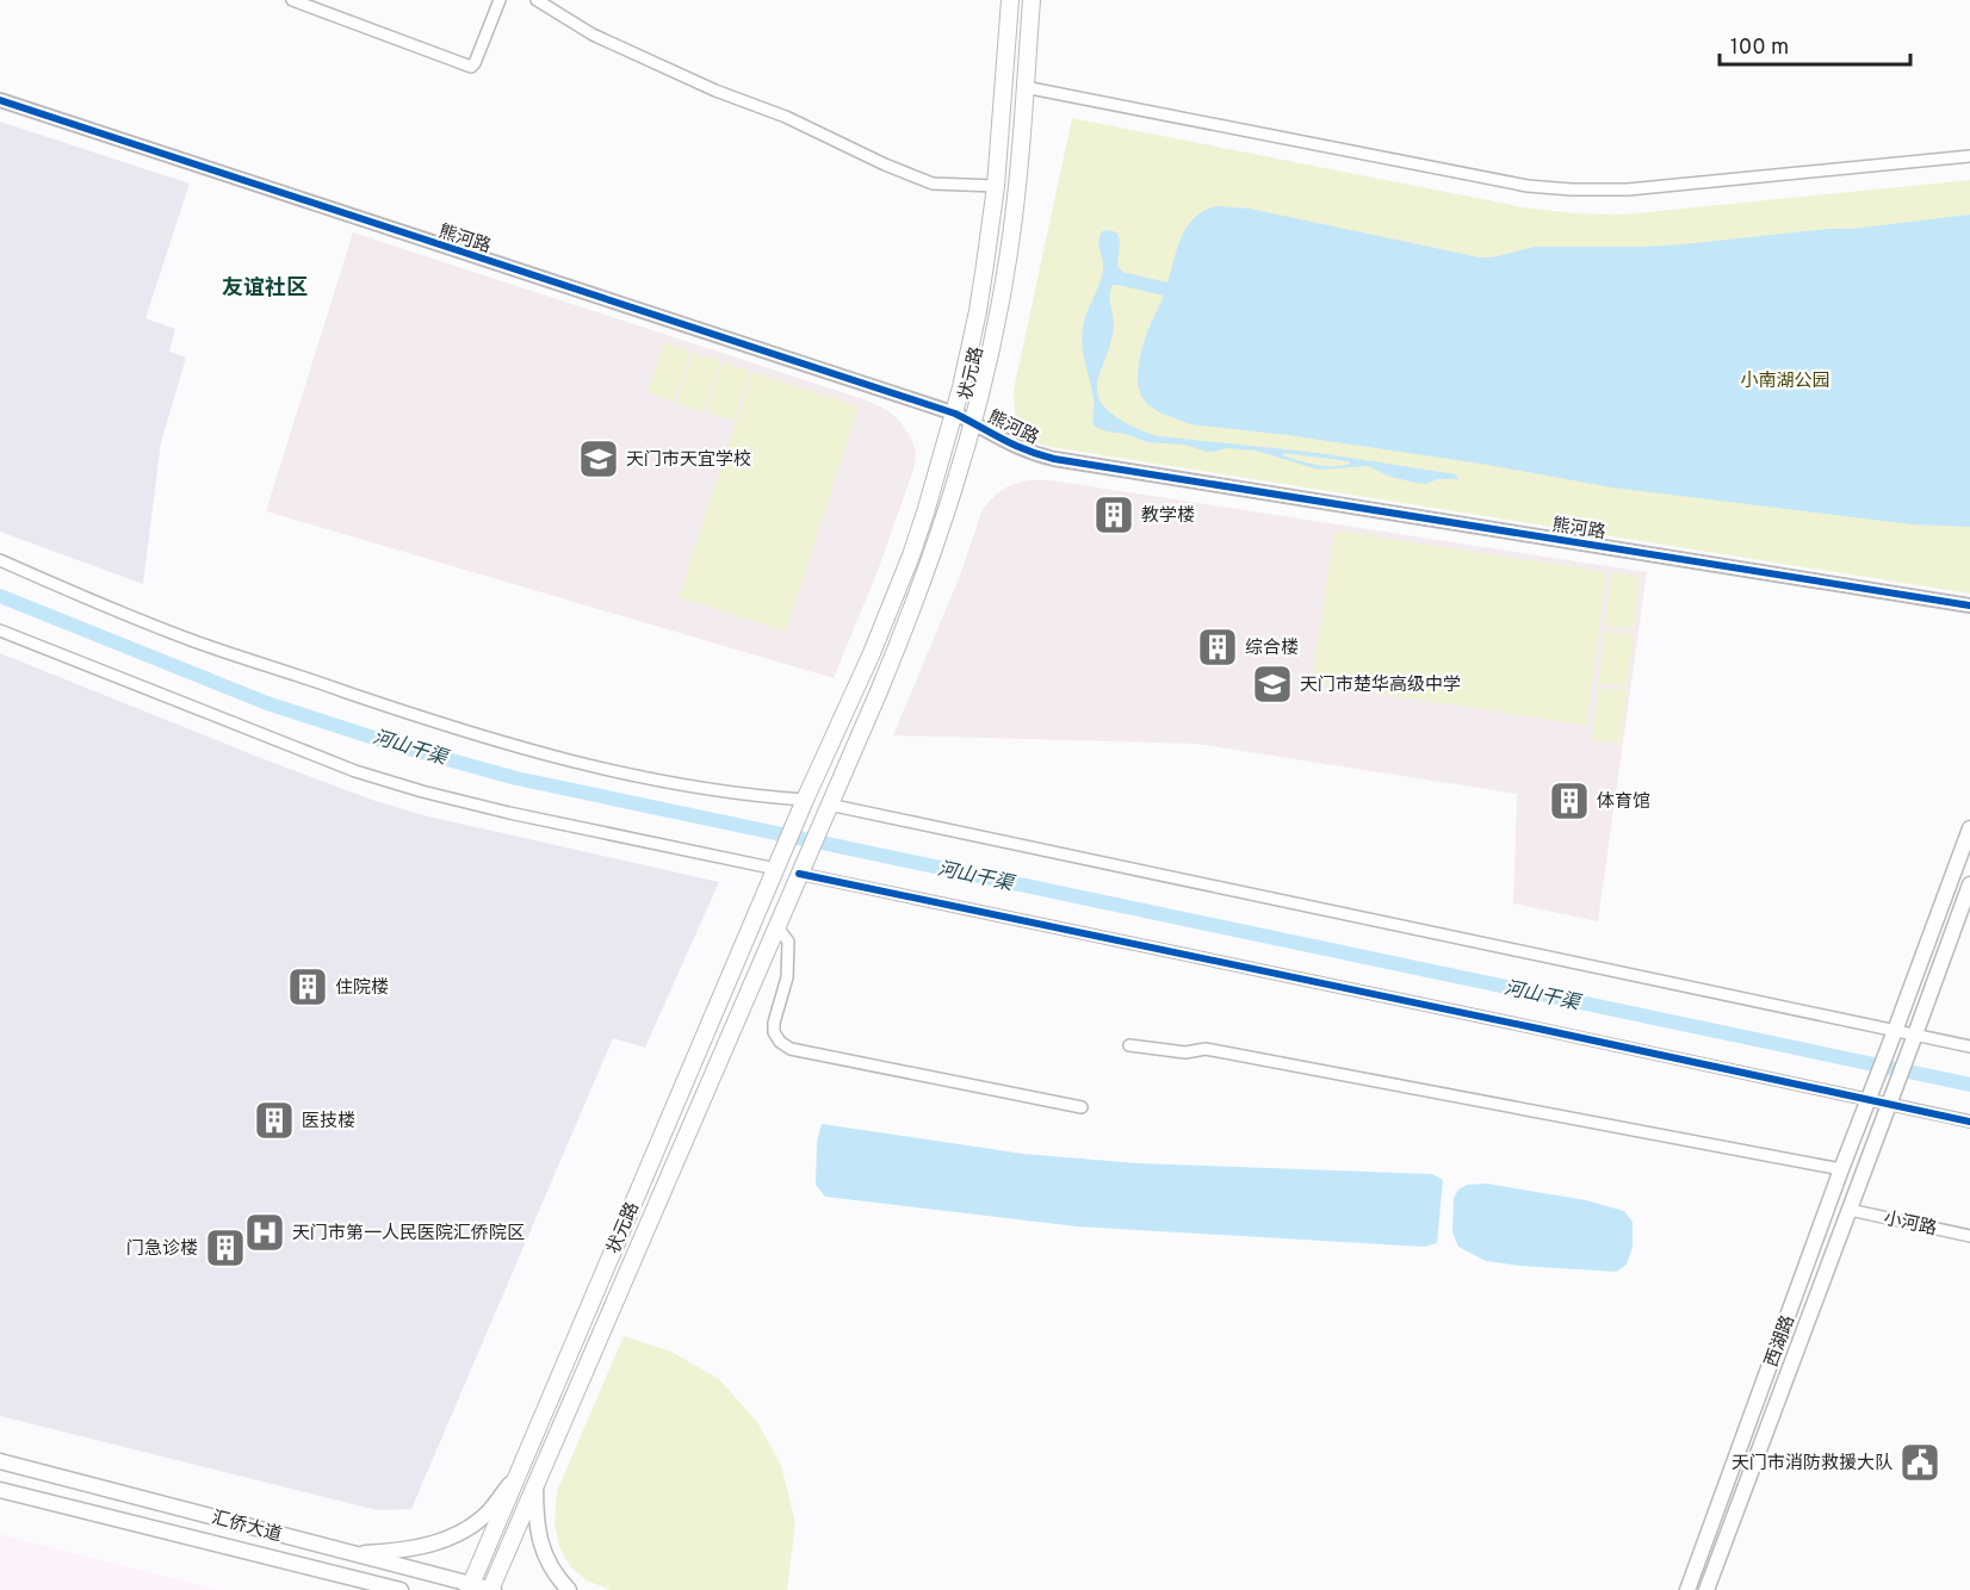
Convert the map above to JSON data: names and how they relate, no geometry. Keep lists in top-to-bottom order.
{
  "streets": {
    "main road": ["状元路", "西湖路", "汇侨大道"],
    "street": ["熊河路", "小河路"]
  },
  "crossings": [
    ["熊河路", "状元路"],
    ["状元路", "汇侨大道"],
    ["小河路", "西湖路"]
  ],
  "districts": ["友谊社区"],
  "water": ["河山干渠"],
  "parks": ["小南湖公园"],
  "places": {
    "school or university": ["天门市天宜学校", "天门市楚华高级中学"],
    "building": [
      "教学楼",
      "综合楼",
      "体育馆",
      "住院楼",
      "医技楼",
      "门急诊楼"
    ],
    "hospital": ["天门市第一人民医院汇侨院区"],
    "public building": ["天门市消防救援大队"]
  },
  "scale_bar": "100 m"
}
